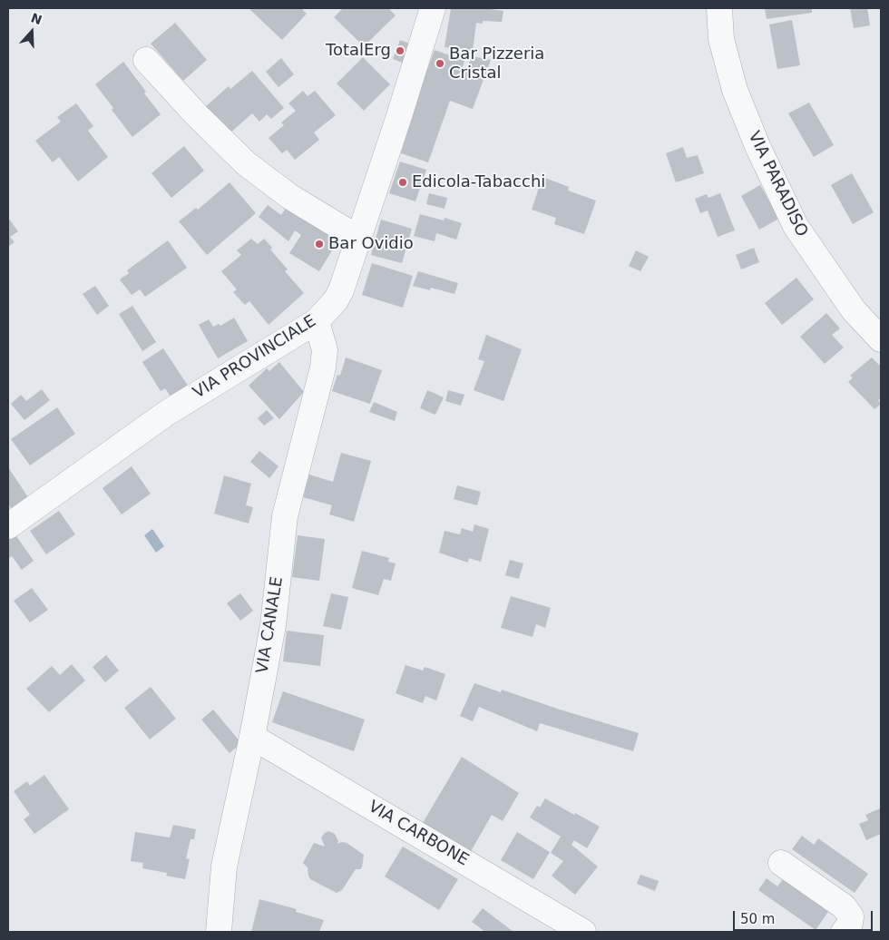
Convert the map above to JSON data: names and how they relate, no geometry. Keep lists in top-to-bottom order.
{
  "streets": {
    "street": [
      "VIA PARADISO",
      "VIA PROVINCIALE",
      "VIA CANALE",
      "VIA CARBONE"
    ]
  },
  "crossings": [
    ["VIA PROVINCIALE", "VIA CANALE"],
    ["VIA CANALE", "VIA CARBONE"]
  ],
  "places": [
    "TotalErg",
    "Bar Pizzeria Cristal",
    "Edicola-Tabacchi",
    "Bar Ovidio"
  ],
  "scale_bar": "50 m",
  "north": "top"
}
